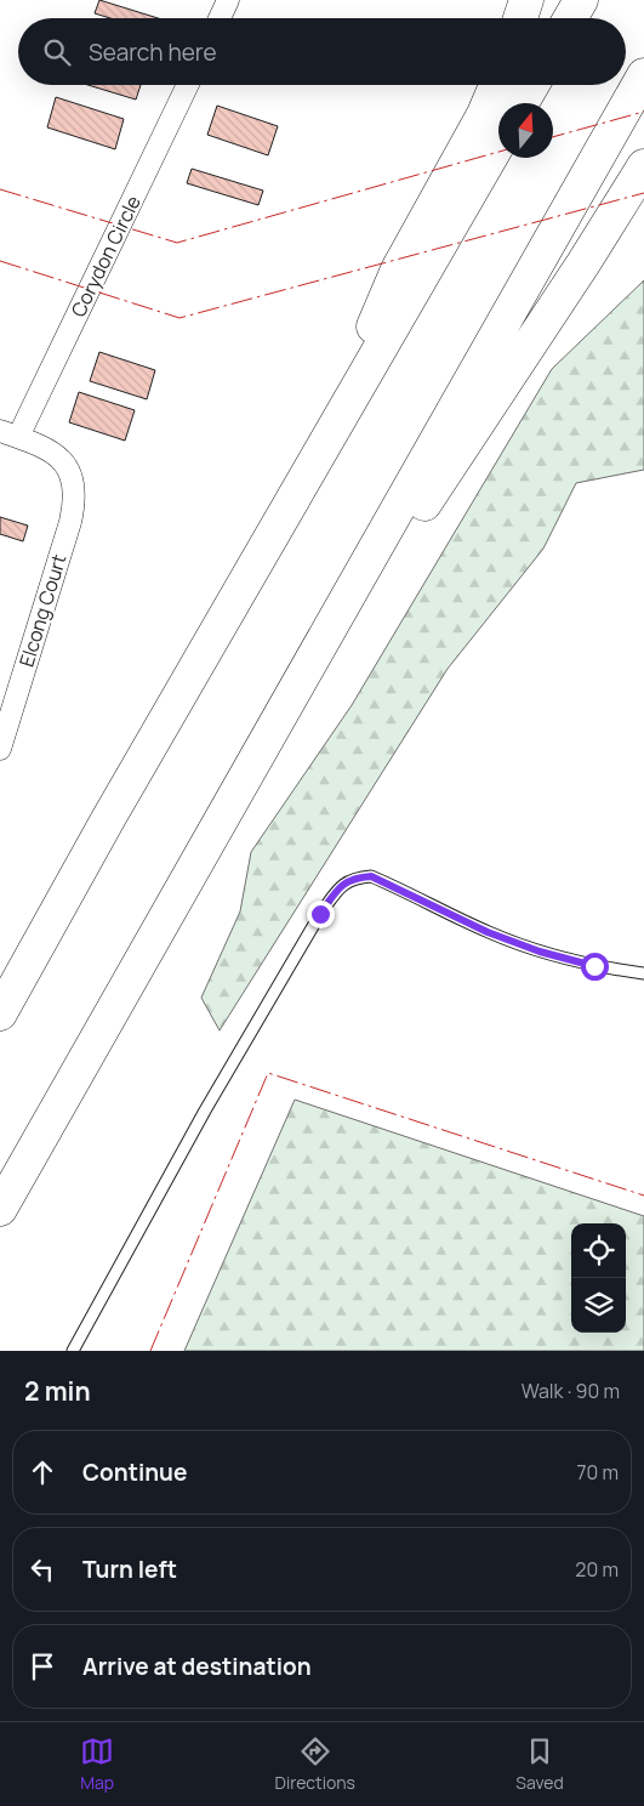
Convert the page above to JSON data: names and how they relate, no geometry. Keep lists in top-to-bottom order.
{
  "streets": {
    "street": ["Corydon Circle", "Elcong Court"]
  },
  "crossings": [
    ["Corydon Circle", "Elcong Court"]
  ],
  "north": "top",
  "page": {
    "search": "Search here",
    "heading": ["2 min", "Walk · 90 m"],
    "list": [
      ["Continue", "70 m"],
      ["Turn left", "20 m"],
      "Arrive at destination"
    ],
    "nav": ["Map", "Directions", "Saved"]
  }
}
